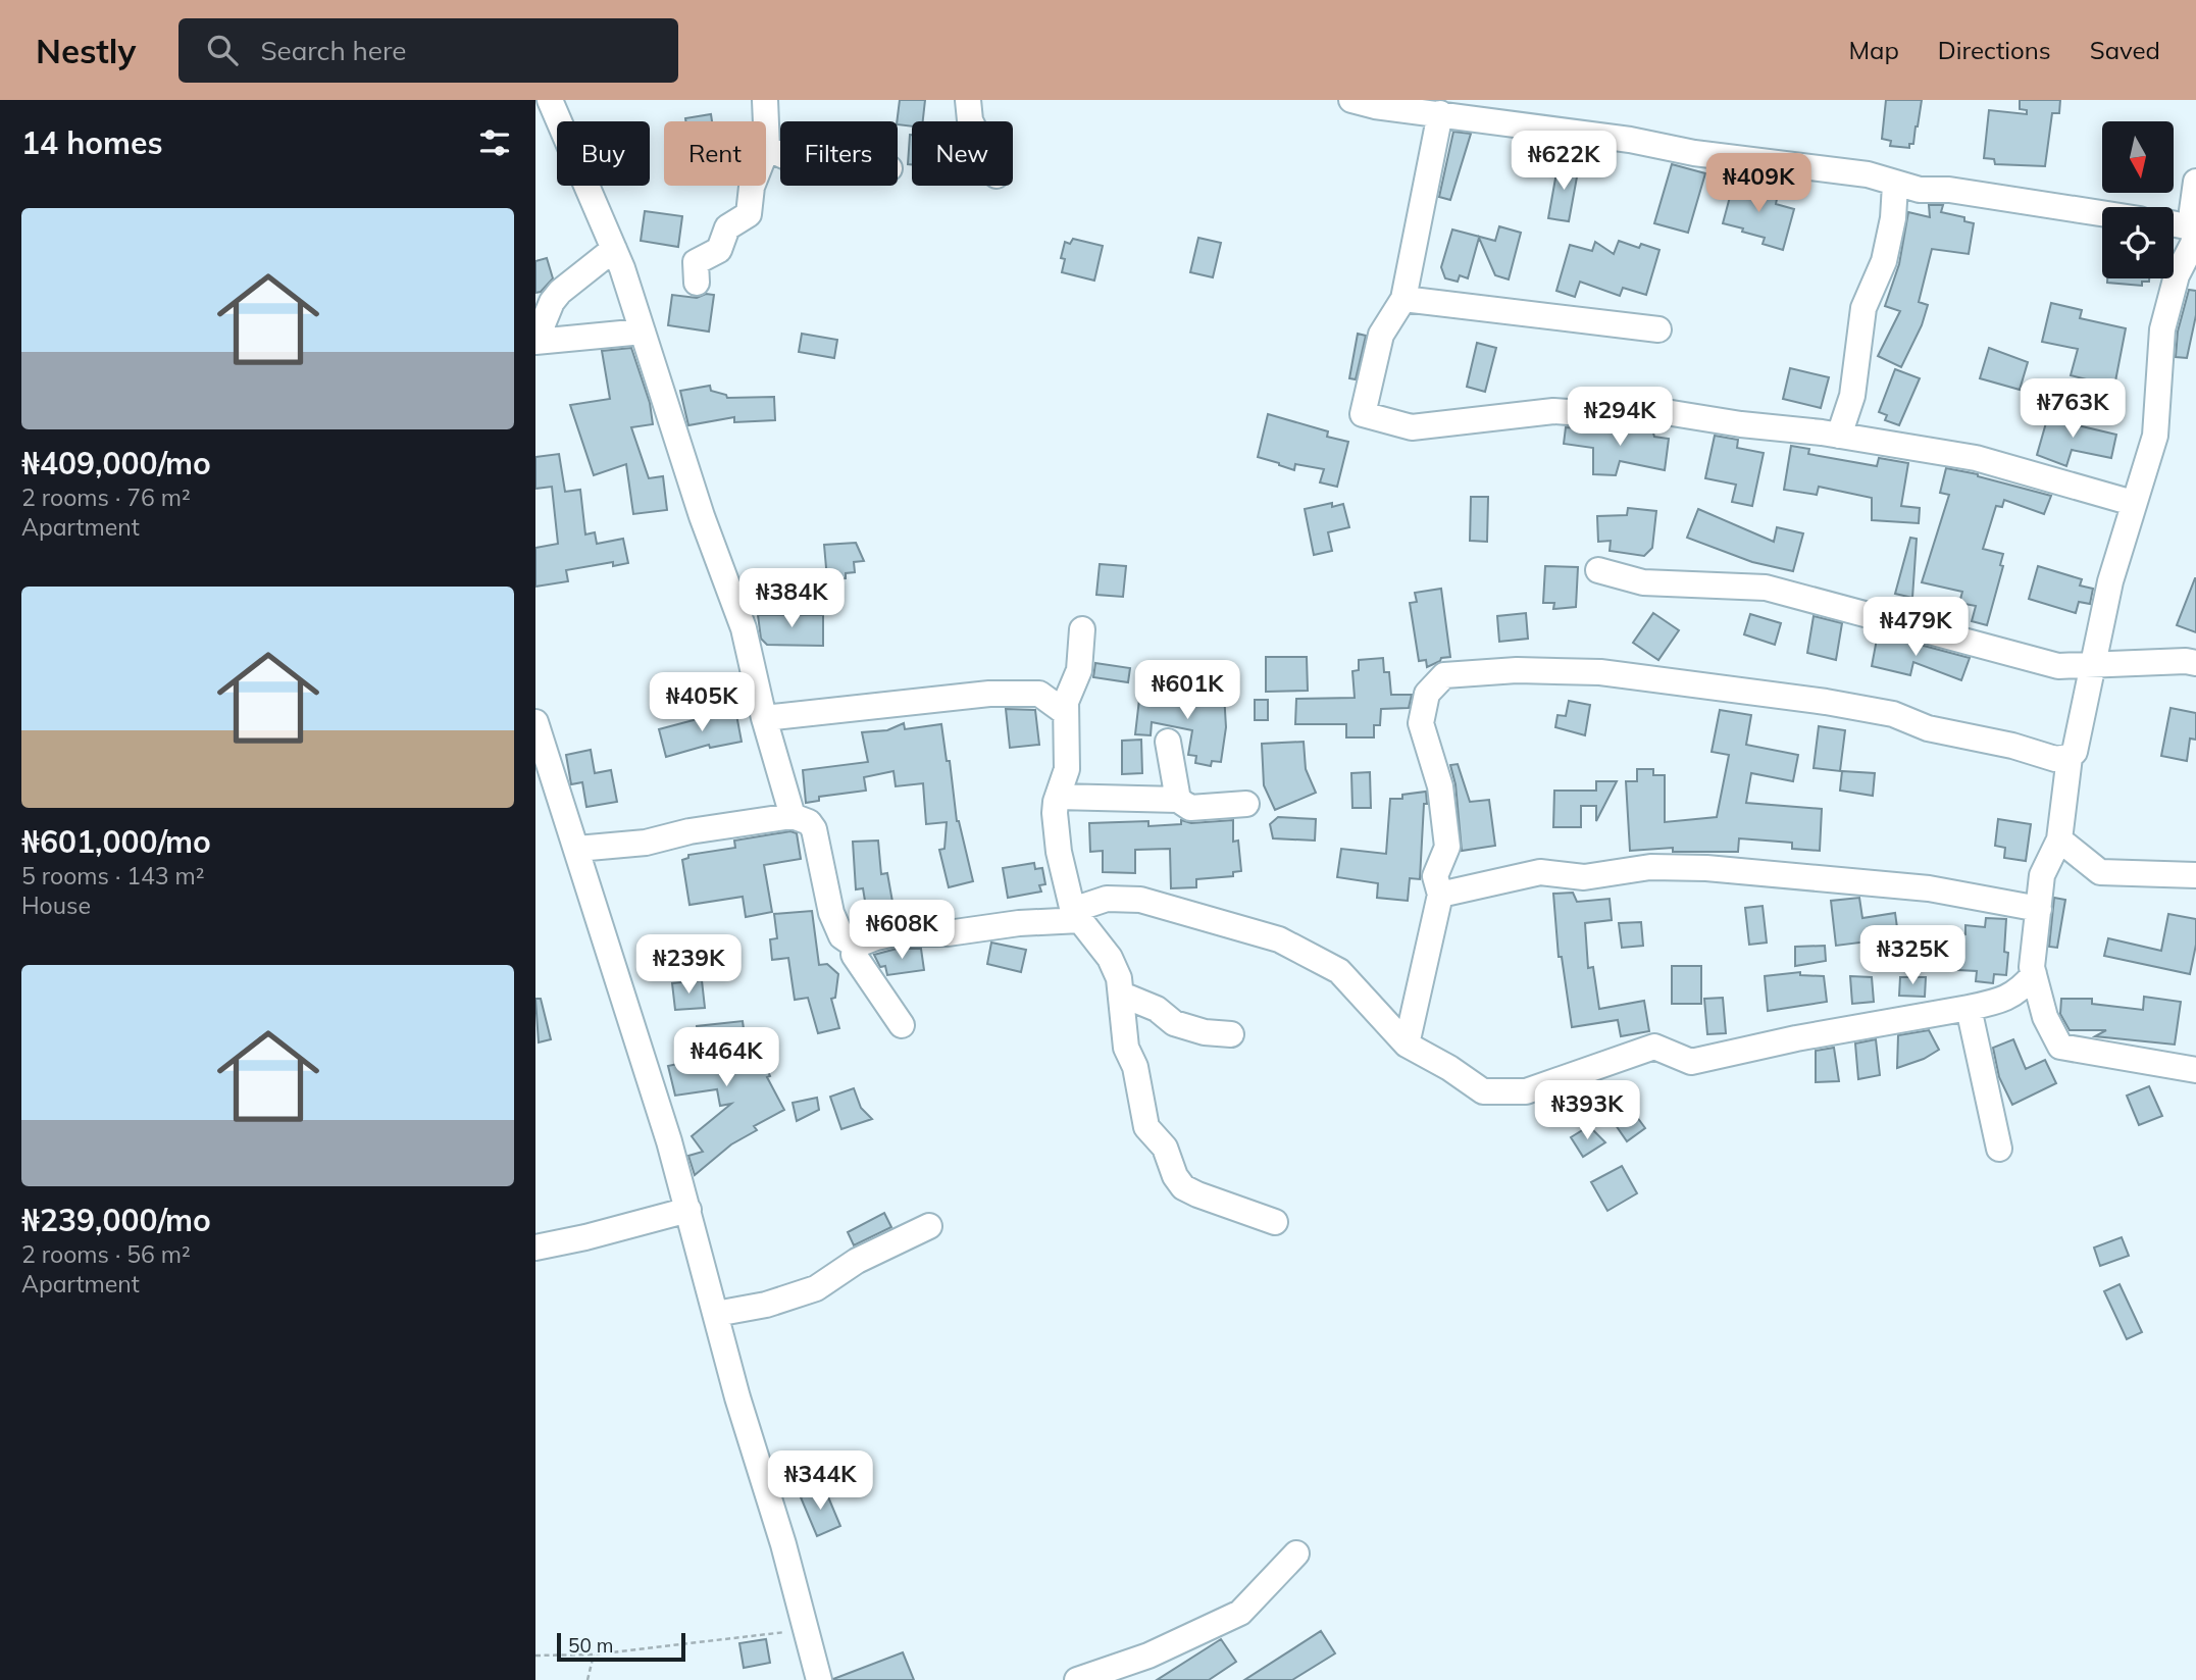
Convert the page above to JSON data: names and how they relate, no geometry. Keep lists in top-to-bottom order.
{
  "scale_bar": "50 m",
  "north": "bottom",
  "page": {
    "header": "Nestly",
    "search": "Search here",
    "nav": ["Map", "Directions", "Saved"],
    "heading": "14 homes",
    "chip": [
      "Buy",
      "Rent",
      "Filters",
      "New"
    ],
    "price": [
      "₦622K",
      "₦409K",
      "₦763K",
      "₦294K",
      "₦384K",
      "₦479K",
      "₦601K",
      "₦405K",
      "₦608K",
      "₦325K",
      "₦239K",
      "₦464K",
      "₦393K",
      "₦344K"
    ],
    "list": [
      {
        "name": "₦409,000/mo",
        "note": "2 rooms · 76 m² · Apartment"
      },
      {
        "name": "₦601,000/mo",
        "note": "5 rooms · 143 m² · House"
      },
      {
        "name": "₦239,000/mo",
        "note": "2 rooms · 56 m² · Apartment"
      }
    ],
    "scale": "50 m"
  }
}
